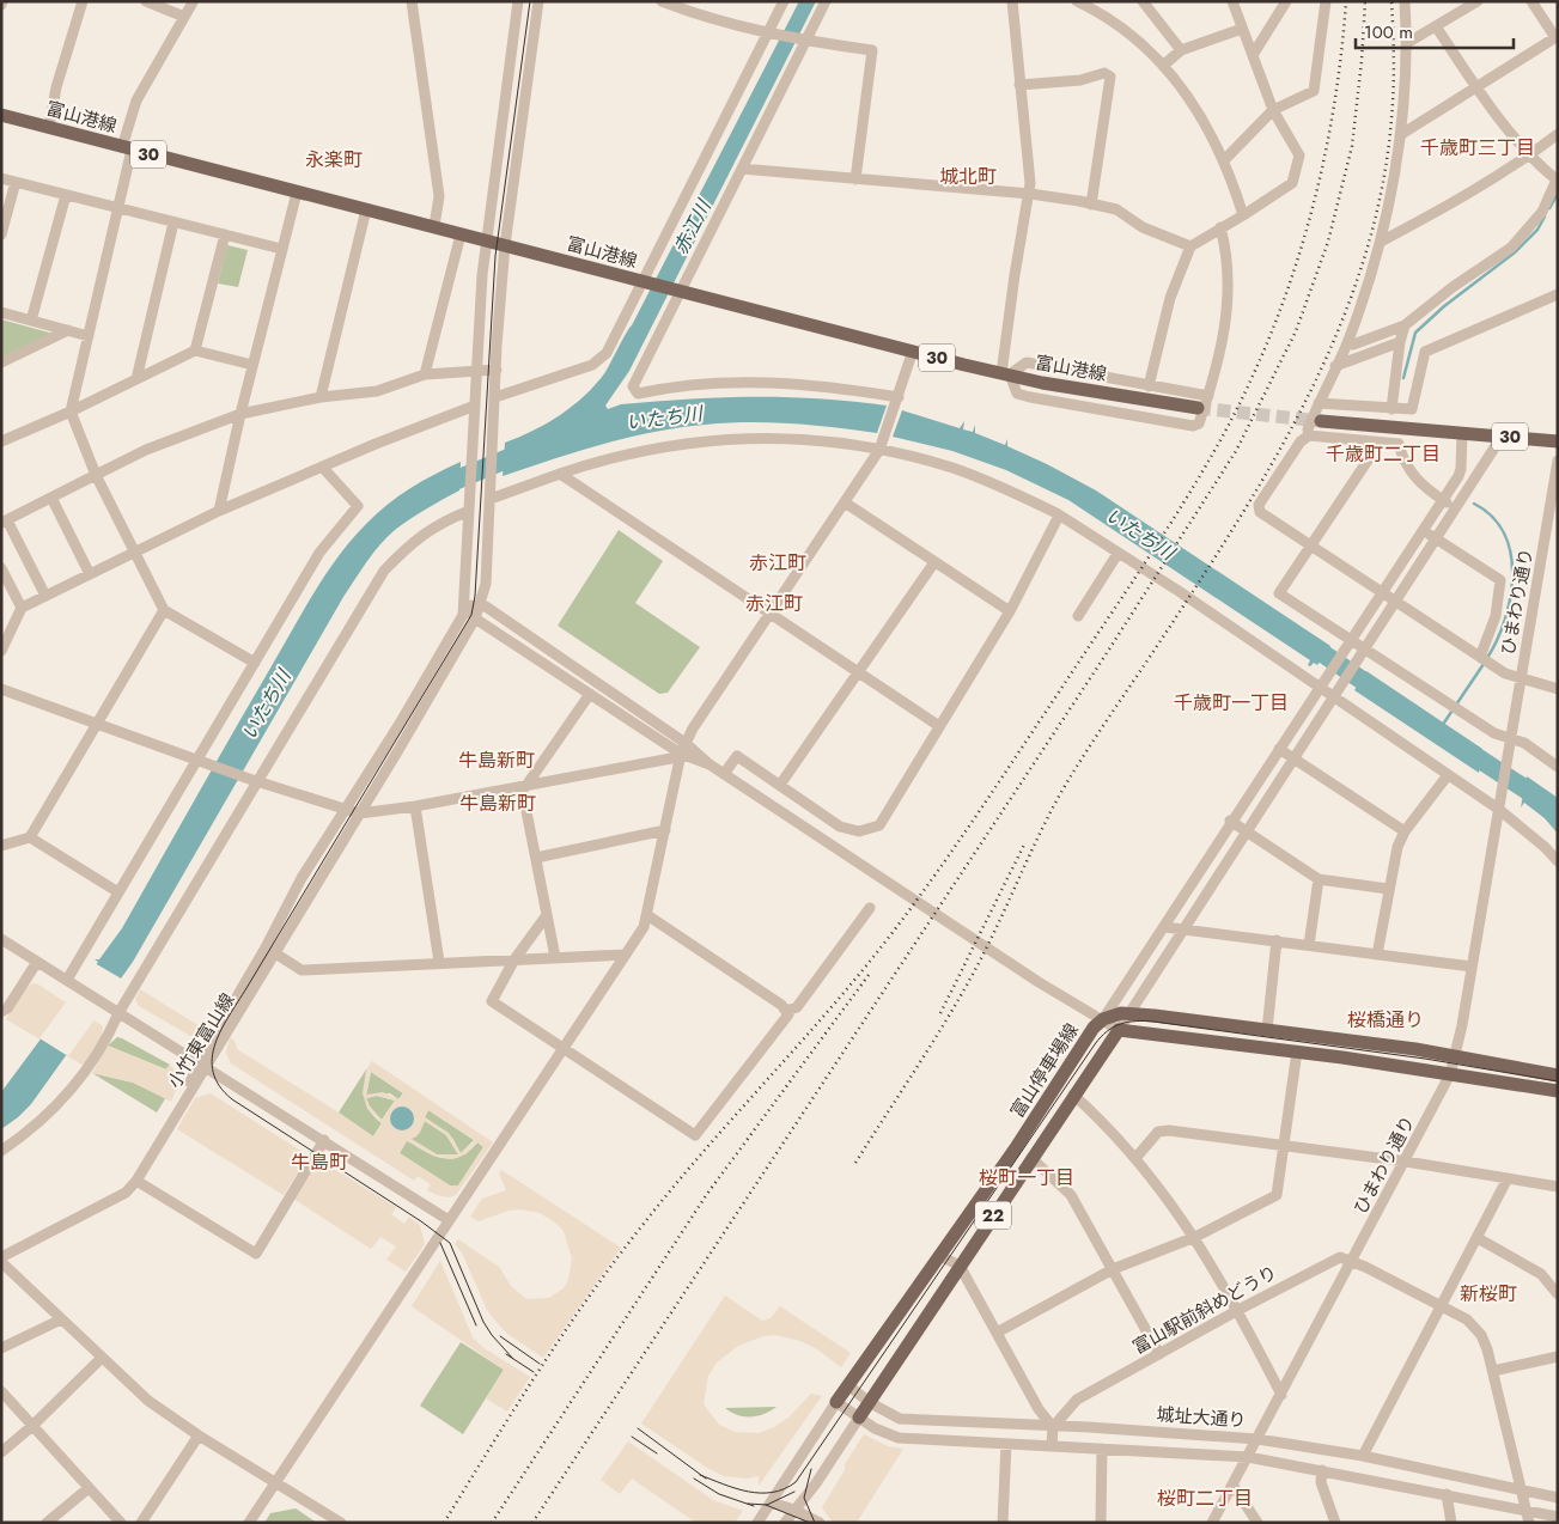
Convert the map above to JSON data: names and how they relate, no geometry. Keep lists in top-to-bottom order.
{
  "streets": {
    "main road": [
      "富山港線",
      "30",
      "富山停車場線",
      "22"
    ],
    "street": [
      "ひまわり通り",
      "小竹東富山線",
      "富山駅前斜めどうり",
      "城址大通り"
    ]
  },
  "crossings": [
    ["富山港線", "小竹東富山線"],
    ["ひまわり通り", "富山停車場線"],
    ["ひまわり通り", "富山駅前斜めどうり"],
    ["ひまわり通り", "城址大通り"],
    ["富山停車場線", "城址大通り"],
    ["富山駅前斜めどうり", "城址大通り"]
  ],
  "districts": [
    "千歳町三丁目",
    "永楽町",
    "城北町",
    "千歳町二丁目",
    "赤江町",
    "赤江町",
    "千歳町一丁目",
    "牛島新町",
    "牛島新町",
    "桜橋通り",
    "牛島町",
    "桜町一丁目",
    "新桜町",
    "桜町二丁目"
  ],
  "water": ["赤江川", "いたち川"],
  "scale_bar": "100 m"
}
